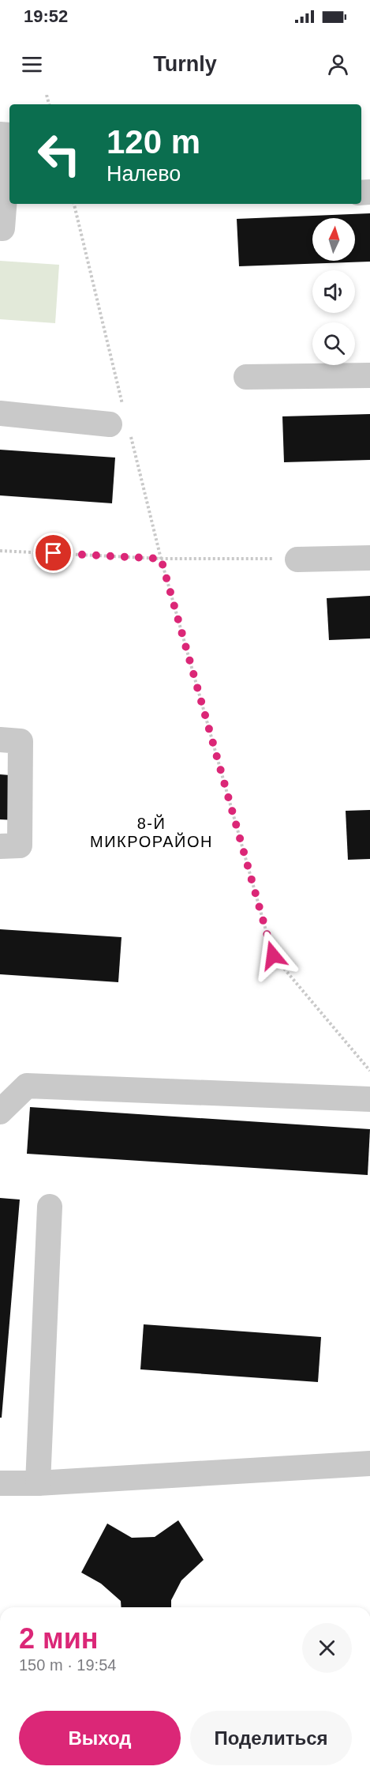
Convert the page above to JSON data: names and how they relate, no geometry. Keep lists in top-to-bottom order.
{
  "districts": ["8-Й МИКРОРАЙОН"],
  "north": "top",
  "page": {
    "status": "19:52",
    "header": "Turnly",
    "turn": ["120 m", "Налево"],
    "heading": ["2 мин", "150 m · 19:54"],
    "buttons": ["Выход", "Поделиться"]
  }
}
